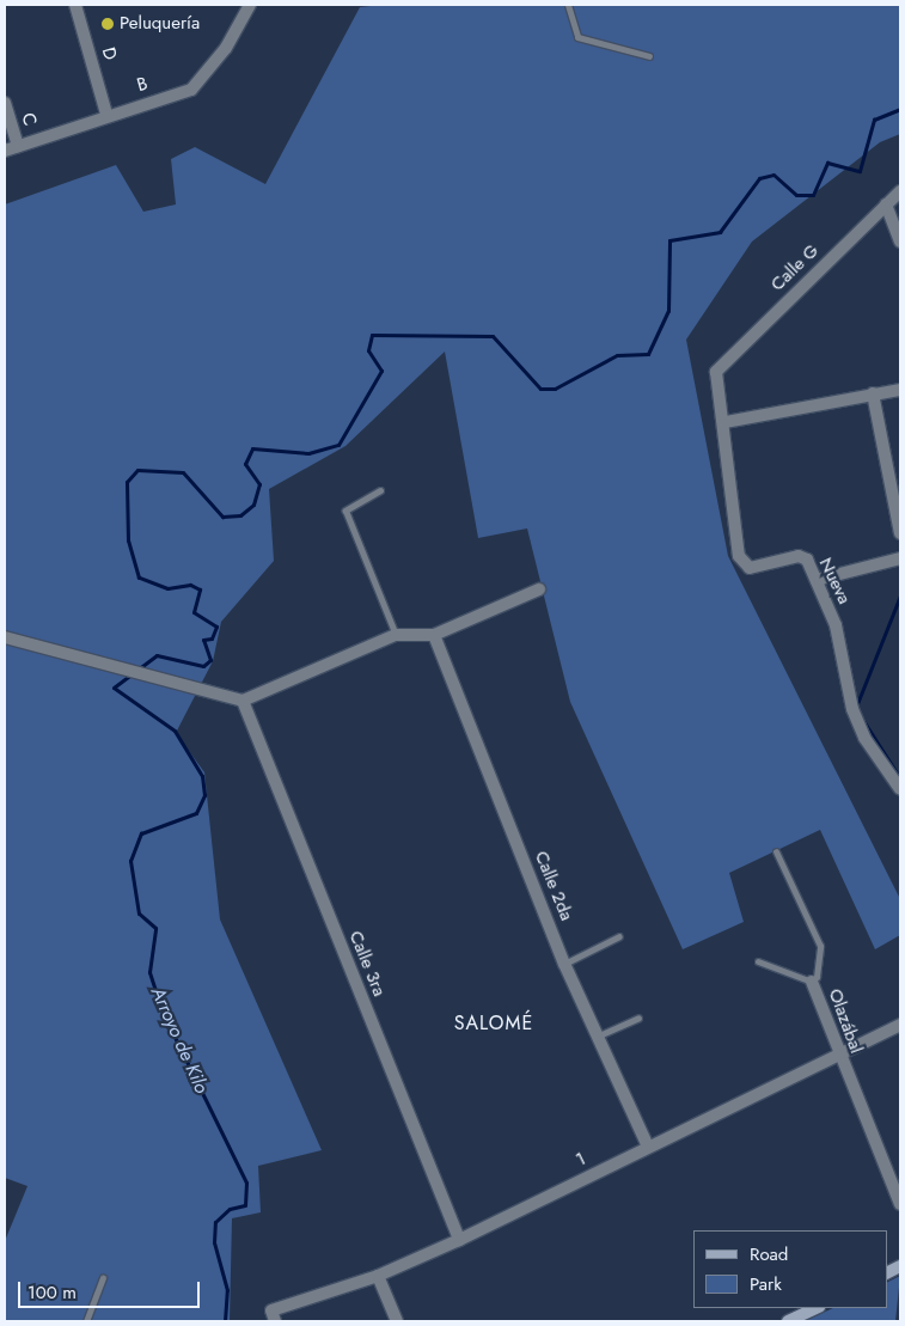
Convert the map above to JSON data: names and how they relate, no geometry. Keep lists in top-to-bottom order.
{
  "streets": {
    "street": [
      "D",
      "B",
      "C",
      "Calle G",
      "Nueva",
      "Calle 2da",
      "Calle 3ra",
      "Olazábal",
      "1"
    ]
  },
  "crossings": [
    ["D", "B"],
    ["B", "C"],
    ["Calle G", "Nueva"],
    ["Calle 2da", "1"],
    ["Calle 3ra", "1"],
    ["Olazábal", "1"]
  ],
  "districts": ["SALOMÉ"],
  "water": ["Arroyo de Kilo"],
  "places": ["Peluquería"],
  "legend": ["Road", "Park"],
  "scale_bar": "100 m"
}
